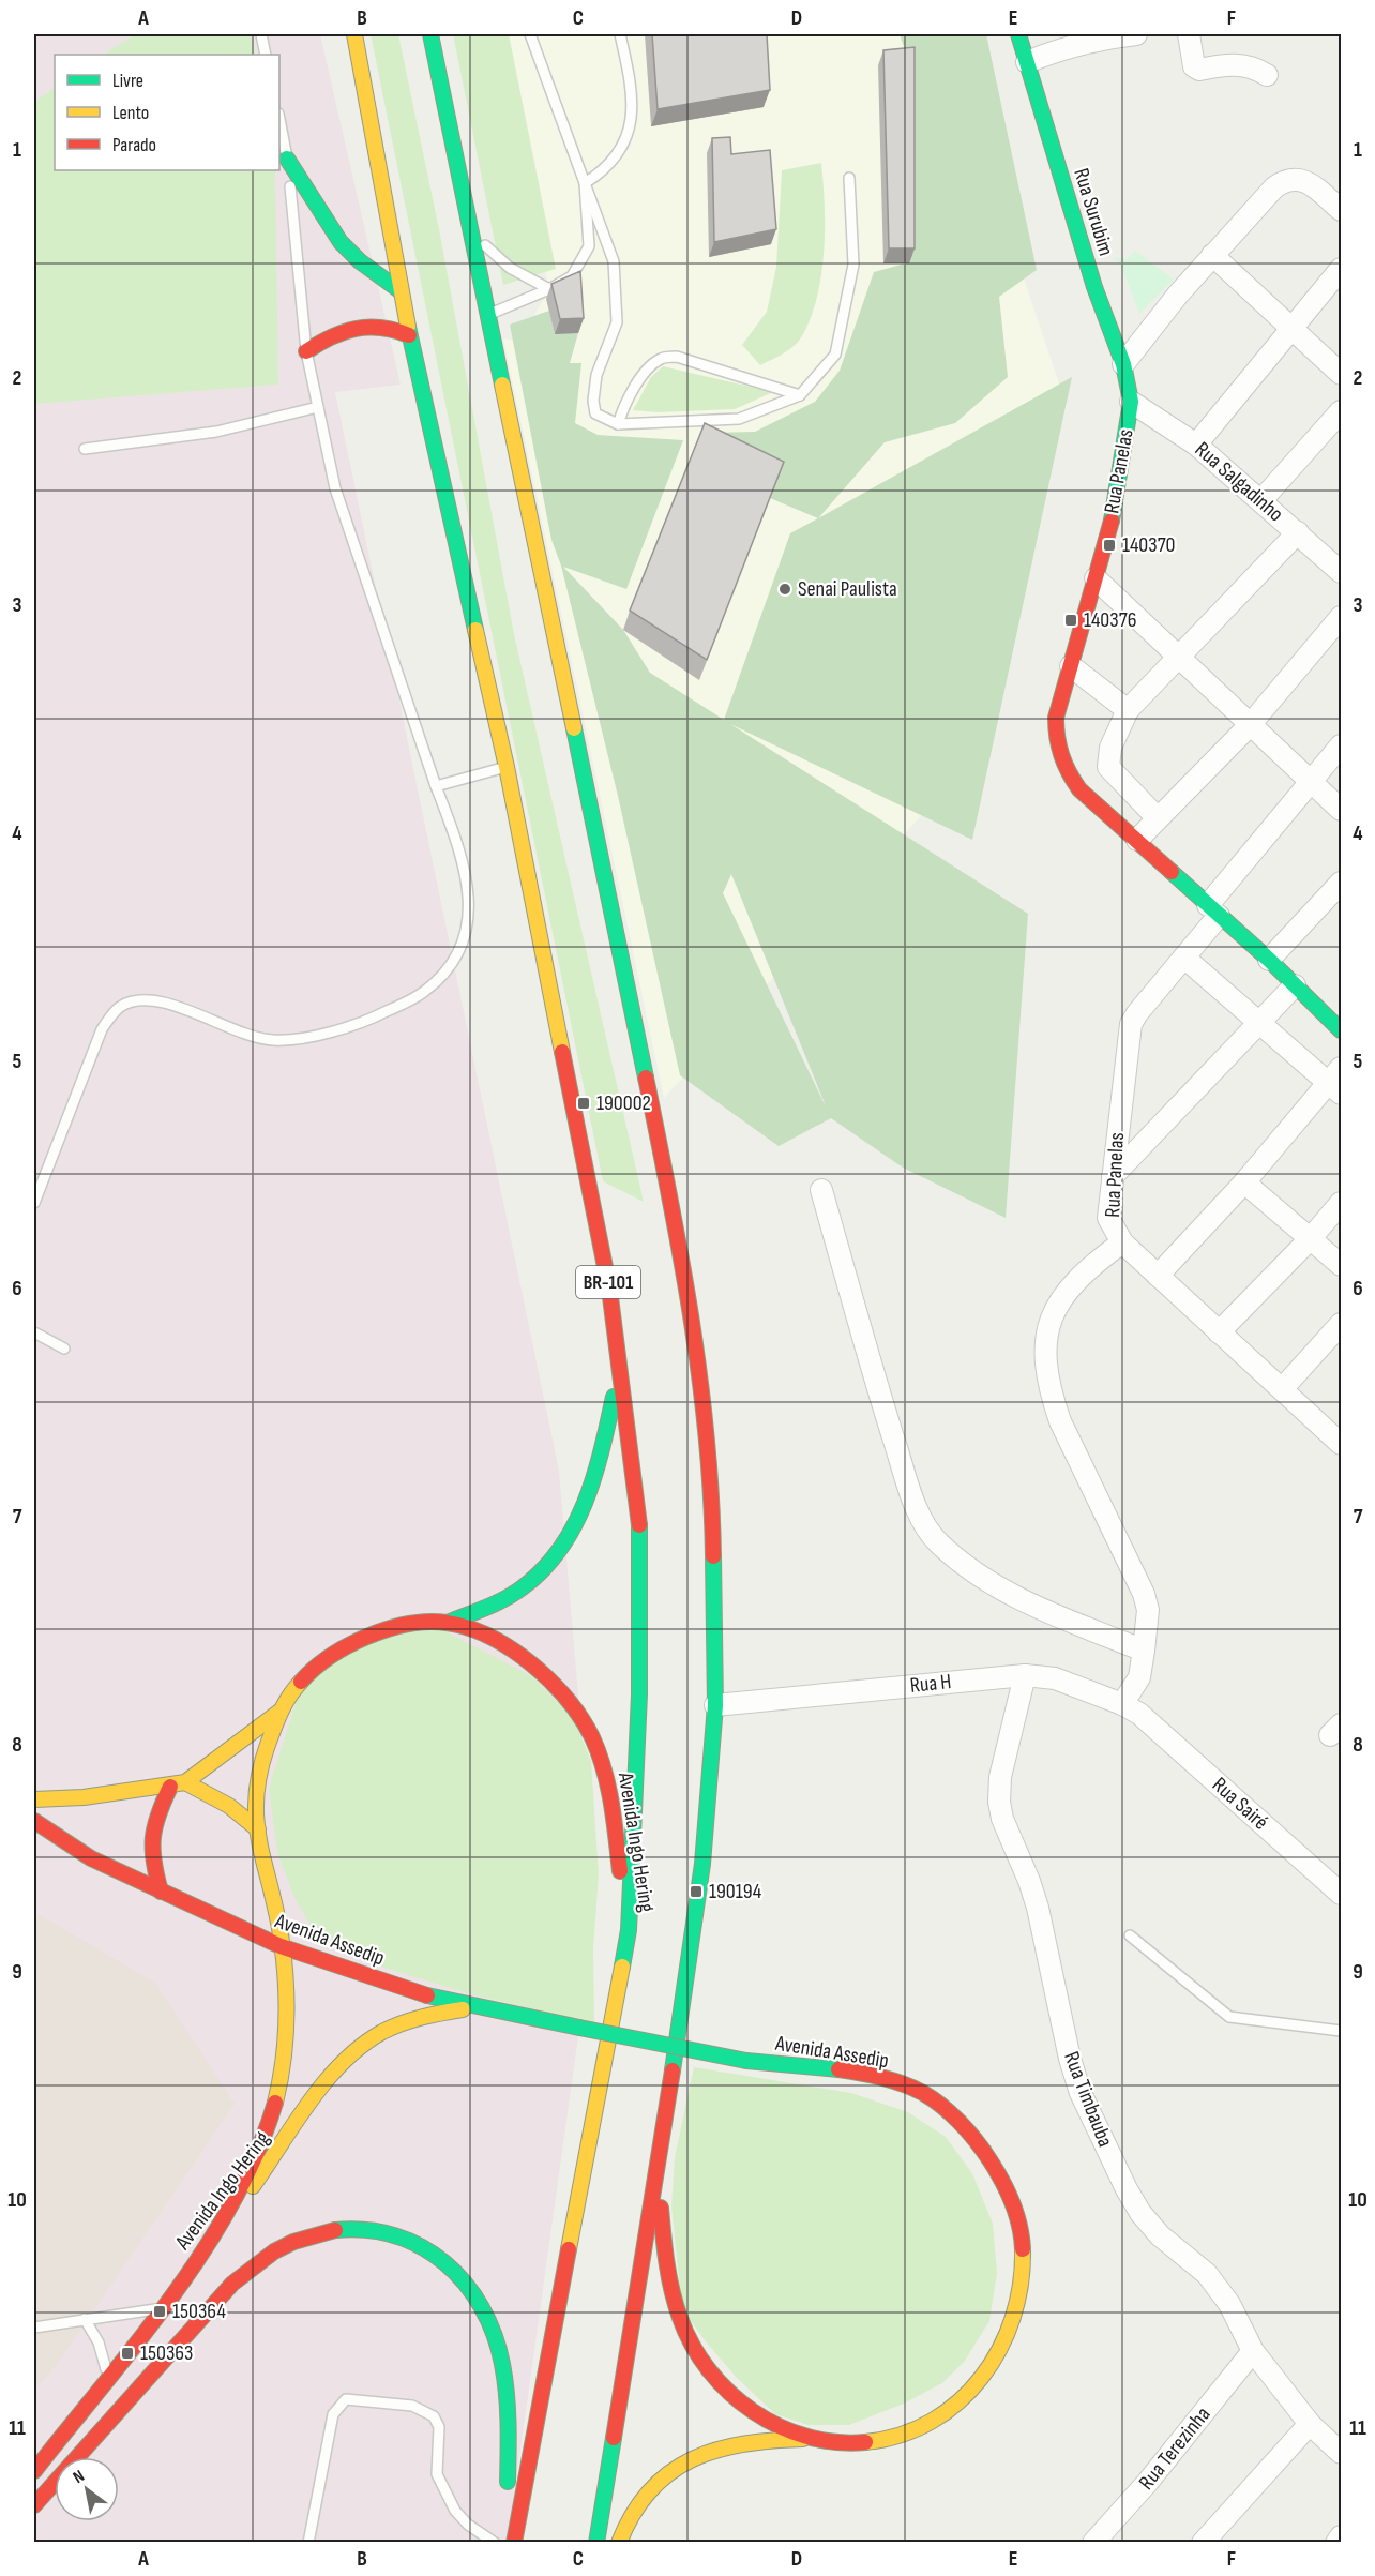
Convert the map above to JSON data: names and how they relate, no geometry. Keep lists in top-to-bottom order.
{
  "streets": {
    "main road": [
      "Rua Surubim",
      "Rua Panelas",
      "BR-101",
      "Avenida Ingo Hering",
      "Avenida Assedip"
    ],
    "street": [
      "Rua Salgadinho",
      "Rua H",
      "Rua Sairé",
      "Rua Timbauba",
      "Rua Terezinha"
    ]
  },
  "crossings": [
    ["Rua Surubim", "Rua Panelas"],
    ["Rua Surubim", "Rua Salgadinho"],
    ["Rua Panelas", "Rua Salgadinho"],
    ["BR-101", "Avenida Ingo Hering"],
    ["Rua H", "Rua Sairé"],
    ["Rua H", "Rua Timbauba"],
    ["Avenida Ingo Hering", "Avenida Assedip"],
    ["Rua Timbauba", "Rua Terezinha"]
  ],
  "places": {
    "transit": [
      "140370",
      "140376",
      "190002",
      "190194",
      "150364",
      "150363"
    ],
    "other": ["Senai Paulista"]
  },
  "legend": ["Livre", "Lento", "Parado"],
  "north": "top left",
  "grid": {
    "columns": [
      "A",
      "B",
      "C",
      "D",
      "E",
      "F"
    ],
    "rows": [
      "1",
      "2",
      "3",
      "4",
      "5",
      "6",
      "7",
      "8",
      "9",
      "10",
      "11"
    ]
  }
}
